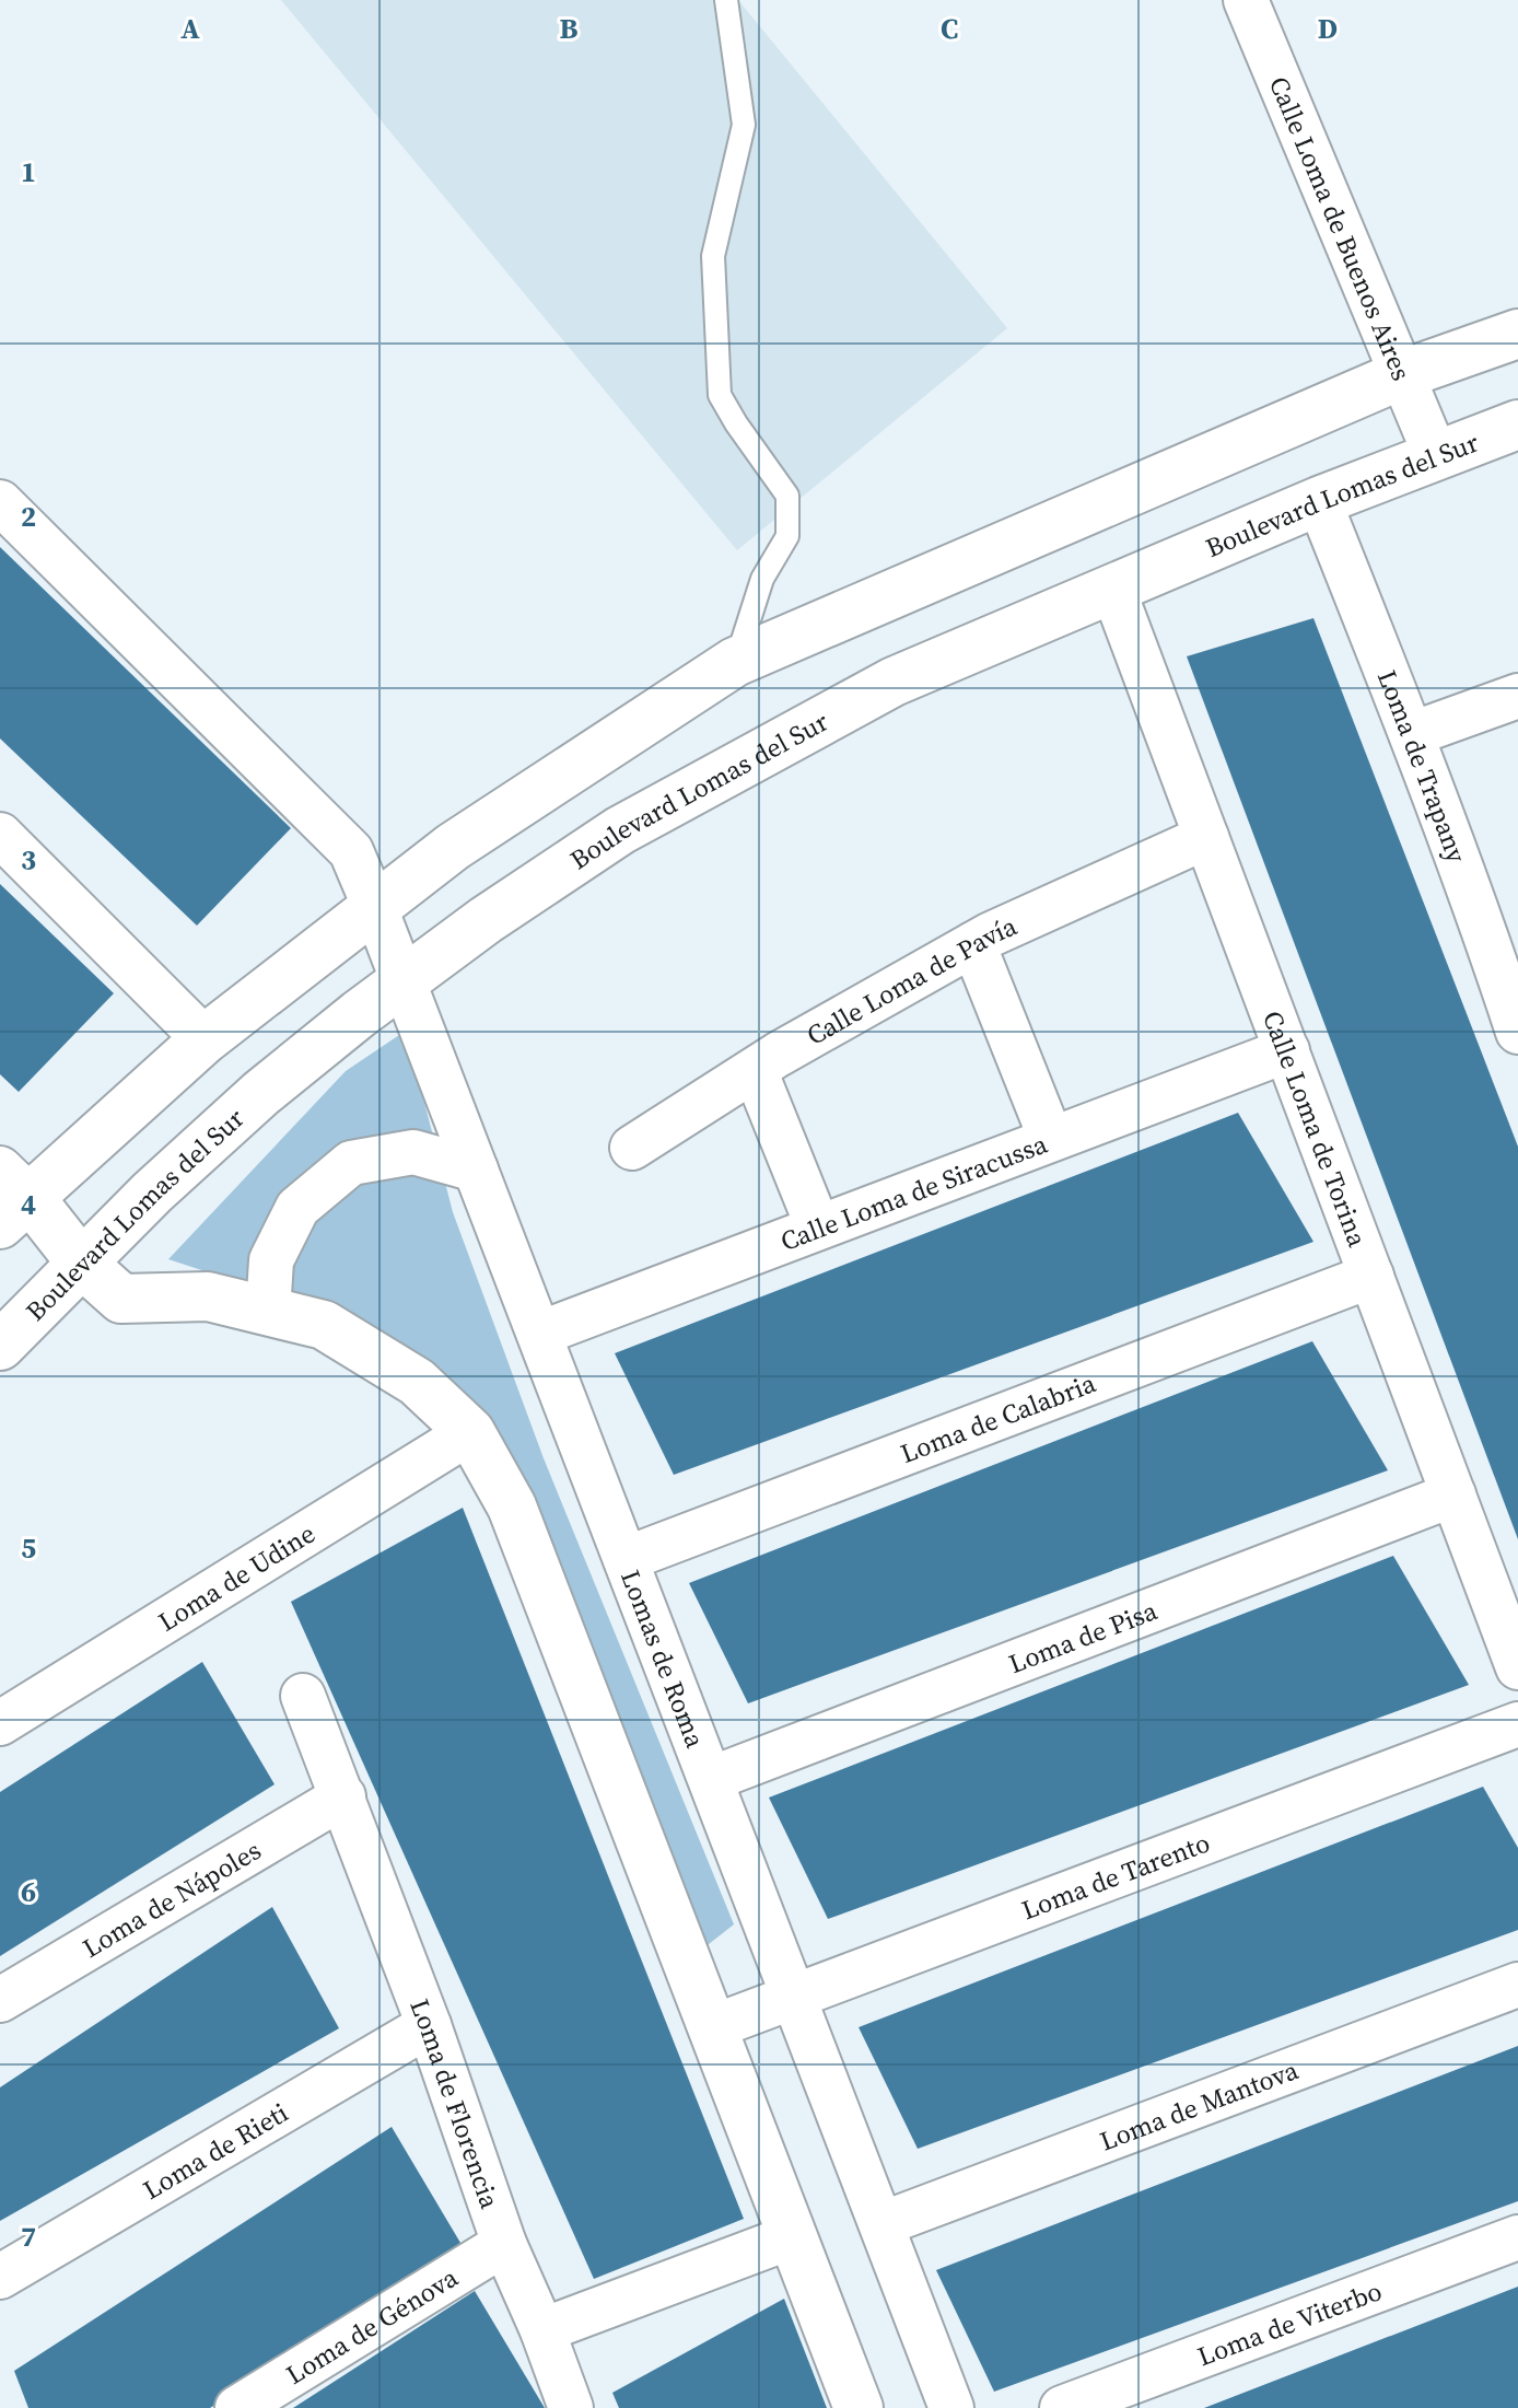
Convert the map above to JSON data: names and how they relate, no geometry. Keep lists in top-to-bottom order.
{
  "streets": {
    "street": [
      "Calle Loma de Buenos Aires",
      "Boulevard Lomas del Sur",
      "Loma de Trapany",
      "Calle Loma de Pavía",
      "Calle Loma de Torina",
      "Calle Loma de Siracussa",
      "Loma de Calabria",
      "Loma de Udine",
      "Loma de Pisa",
      "Lomas de Roma",
      "Loma de Tarento",
      "Loma de Nápoles",
      "Loma de Florencia",
      "Loma de Mantova",
      "Loma de Rieti",
      "Loma de Viterbo",
      "Loma de Génova"
    ]
  },
  "crossings": [
    ["Calle Loma de Buenos Aires", "Boulevard Lomas del Sur"],
    ["Boulevard Lomas del Sur", "Loma de Trapany"],
    ["Boulevard Lomas del Sur", "Calle Loma de Torina"],
    ["Boulevard Lomas del Sur", "Lomas de Roma"],
    ["Calle Loma de Pavía", "Calle Loma de Torina"],
    ["Calle Loma de Torina", "Calle Loma de Siracussa"],
    ["Calle Loma de Torina", "Loma de Calabria"],
    ["Calle Loma de Torina", "Loma de Pisa"],
    ["Calle Loma de Siracussa", "Lomas de Roma"],
    ["Loma de Calabria", "Lomas de Roma"],
    ["Loma de Pisa", "Lomas de Roma"],
    ["Lomas de Roma", "Loma de Tarento"],
    ["Lomas de Roma", "Loma de Mantova"],
    ["Loma de Nápoles", "Loma de Florencia"],
    ["Loma de Florencia", "Loma de Rieti"],
    ["Loma de Florencia", "Loma de Génova"]
  ],
  "grid": {
    "columns": [
      "A",
      "B",
      "C",
      "D"
    ],
    "rows": [
      "1",
      "2",
      "3",
      "4",
      "5",
      "6",
      "7"
    ]
  }
}
